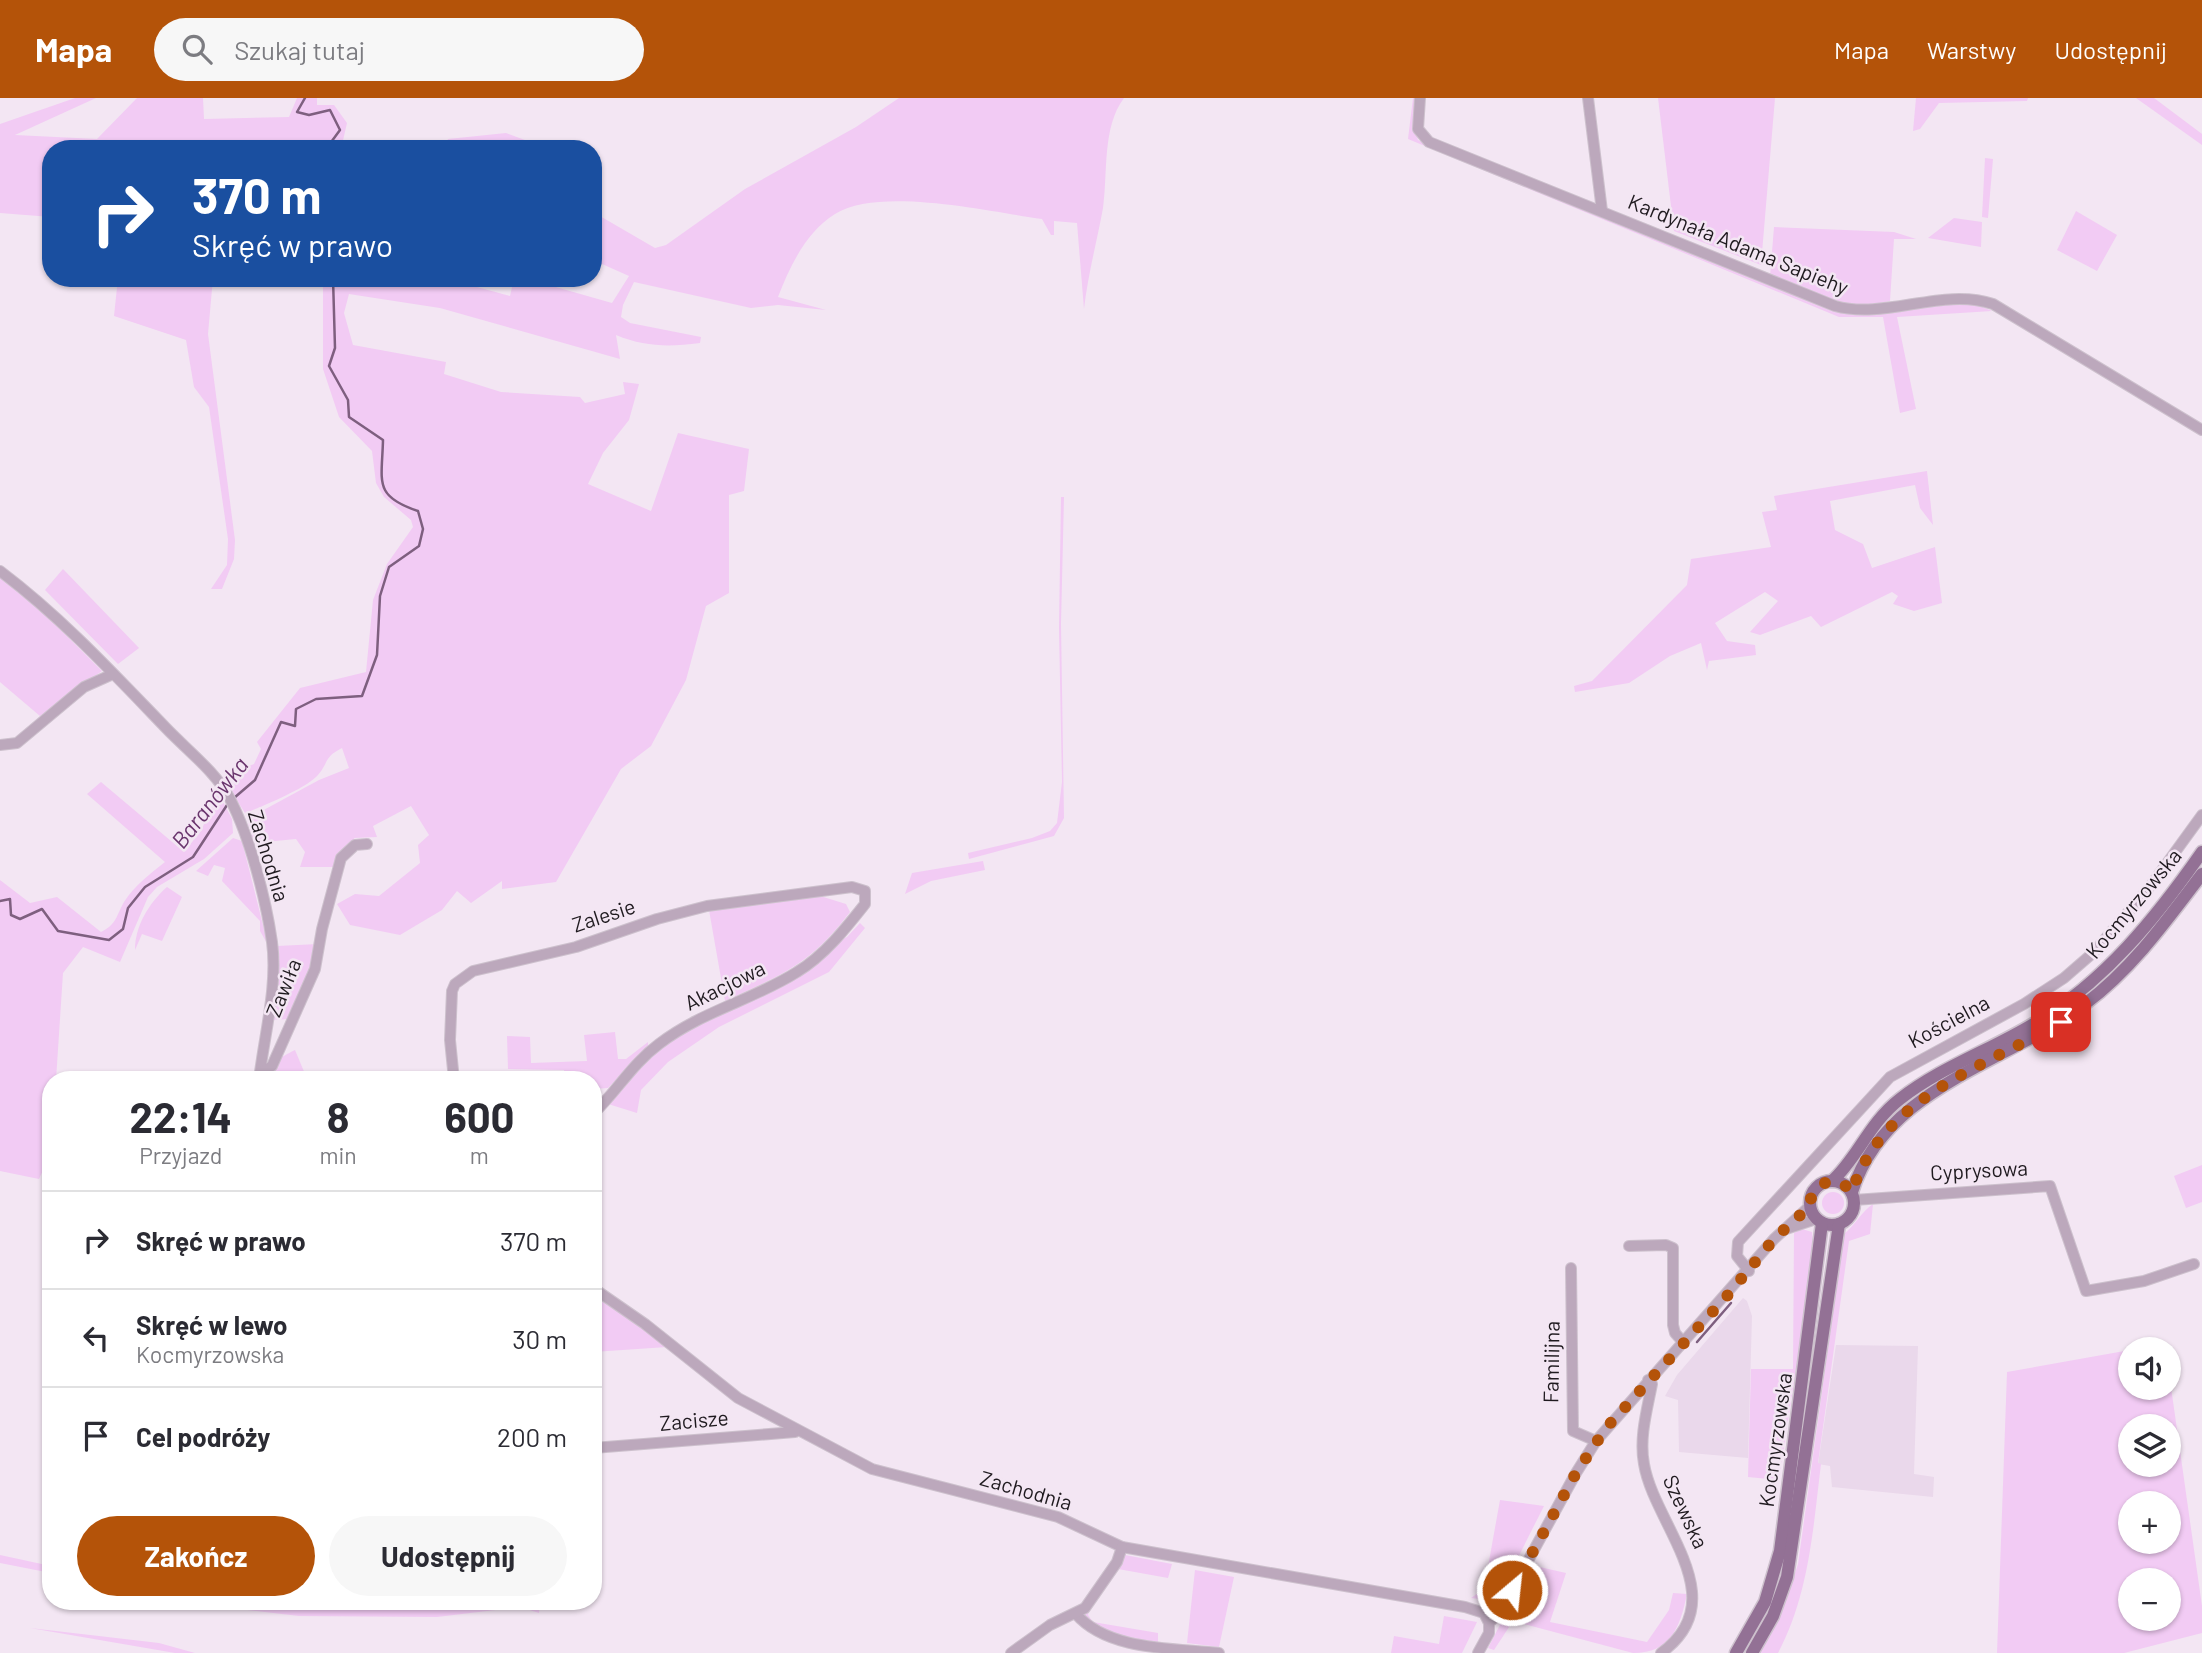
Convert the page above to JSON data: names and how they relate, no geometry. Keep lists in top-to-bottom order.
{
  "streets": {
    "main road": ["Kocmyrzowska"],
    "street": [
      "Kardynała Adama Sapiehy",
      "Zachodnia",
      "Zalesie",
      "Akacjowa",
      "Zawiła",
      "Kościelna",
      "Cyprysowa",
      "Familijna",
      "Zacisze",
      "Szewska"
    ]
  },
  "crossings": [
    ["Zachodnia", "Zacisze"],
    ["Kocmyrzowska", "Cyprysowa"],
    ["Zalesie", "Akacjowa"]
  ],
  "water": ["Baranówka"],
  "page": {
    "header": "Mapa",
    "search": "Szukaj tutaj",
    "nav": ["Mapa", "Warstwy", "Udostępnij"],
    "turn": ["370 m", "Skręć w prawo"],
    "eta": [
      "22:14",
      "Przyjazd",
      "8",
      "min",
      "600",
      "m"
    ],
    "list": [
      {
        "name": "Skręć w prawo",
        "value": "370 m"
      },
      {
        "name": "Skręć w lewo",
        "note": "Kocmyrzowska",
        "value": "30 m"
      },
      {
        "name": "Cel podróży",
        "value": "200 m"
      }
    ],
    "map_buttons": ["+", "−"],
    "buttons": ["Zakończ", "Udostępnij"]
  }
}
